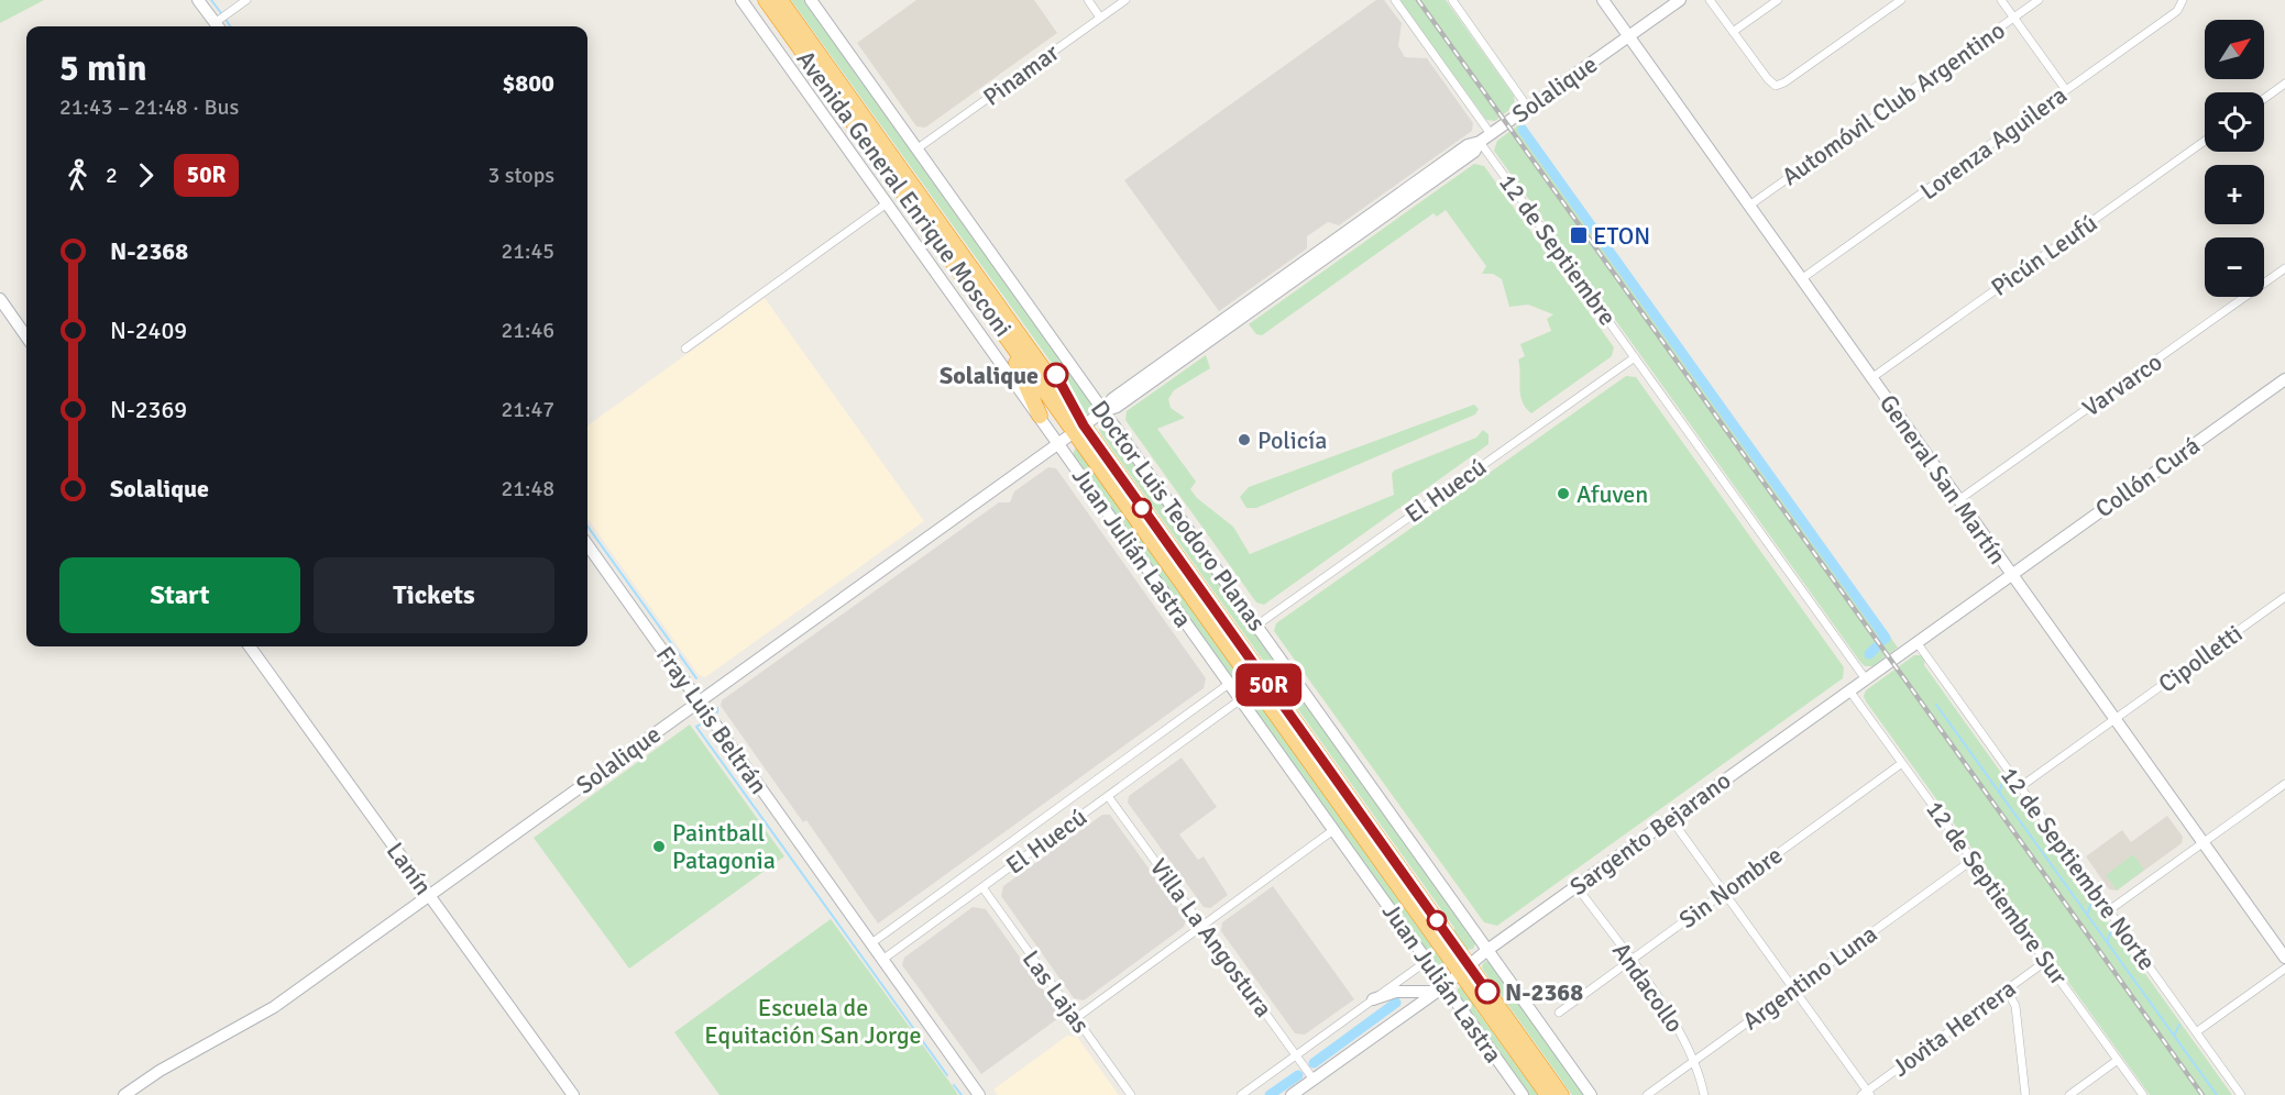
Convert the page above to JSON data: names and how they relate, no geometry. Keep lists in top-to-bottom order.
{
  "streets": {
    "highway": ["Avenida General Enrique Mosconi"],
    "main road": [
      "Solalique",
      "Collón Curá",
      "General San Martín",
      "Doctor Luis Teodoro Planas",
      "Juan Julián Lastra",
      "Fray Luis Beltrán",
      "Sargento Bejarano",
      "Lanín"
    ],
    "street": [
      "Pinamar",
      "Automóvil Club Argentino",
      "Lorenza Aguilera",
      "12 de Septiembre",
      "Picún Leufú",
      "Varvarco",
      "El Huecú",
      "Cipolletti",
      "12 de Septiembre Norte",
      "Sin Nombre",
      "12 de Septiembre Sur",
      "Villa La Angostura",
      "Argentino Luna",
      "Andacollo",
      "Las Lajas",
      "Jovita Herrera"
    ]
  },
  "crossings": [
    ["Pinamar", "Doctor Luis Teodoro Planas"],
    ["Solalique", "Avenida General Enrique Mosconi"],
    ["Solalique", "12 de Septiembre"],
    ["Solalique", "General San Martín"],
    ["Solalique", "Doctor Luis Teodoro Planas"],
    ["Solalique", "Juan Julián Lastra"],
    ["Solalique", "Fray Luis Beltrán"],
    ["Solalique", "Lanín"],
    ["Automóvil Club Argentino", "General San Martín"],
    ["Lorenza Aguilera", "General San Martín"],
    ["Avenida General Enrique Mosconi", "Sargento Bejarano"],
    ["12 de Septiembre", "El Huecú"],
    ["Picún Leufú", "General San Martín"],
    ["Varvarco", "General San Martín"],
    ["Collón Curá", "General San Martín"],
    ["Collón Curá", "Sargento Bejarano"],
    ["General San Martín", "Cipolletti"],
    ["General San Martín", "Sargento Bejarano"],
    ["El Huecú", "Doctor Luis Teodoro Planas"],
    ["El Huecú", "Juan Julián Lastra"],
    ["El Huecú", "Fray Luis Beltrán"],
    ["El Huecú", "Villa La Angostura"],
    ["El Huecú", "Las Lajas"],
    ["Doctor Luis Teodoro Planas", "Sargento Bejarano"],
    ["Juan Julián Lastra", "Sargento Bejarano"],
    ["Sargento Bejarano", "12 de Septiembre Norte"],
    ["Sargento Bejarano", "12 de Septiembre Sur"],
    ["Sargento Bejarano", "Villa La Angostura"],
    ["Sargento Bejarano", "Andacollo"],
    ["Sin Nombre", "12 de Septiembre Sur"],
    ["Sin Nombre", "Andacollo"],
    ["12 de Septiembre Sur", "Argentino Luna"],
    ["12 de Septiembre Sur", "Jovita Herrera"],
    ["Argentino Luna", "Andacollo"]
  ],
  "parks": ["Escuela de Equitación San Jorge"],
  "places": {
    "transit": ["ETON"],
    "other": [
      "Solalique",
      "Policía",
      "Afuven",
      "Paintball Patagonia",
      "N-2368"
    ]
  },
  "lines": ["bus line 50R"],
  "north": "top right",
  "page": {
    "on_map": "50R",
    "map_buttons": ["+", "−"],
    "heading": ["5 min", "21:43 – 21:48 · Bus", "$800"],
    "legs": ["2", "50R", "3 stops"],
    "list": [
      {
        "name": "N-2368",
        "value": "21:45"
      },
      {
        "name": "N-2409",
        "value": "21:46"
      },
      {
        "name": "N-2369",
        "value": "21:47"
      },
      {
        "name": "Solalique",
        "value": "21:48"
      }
    ],
    "buttons": ["Start", "Tickets"]
  }
}
